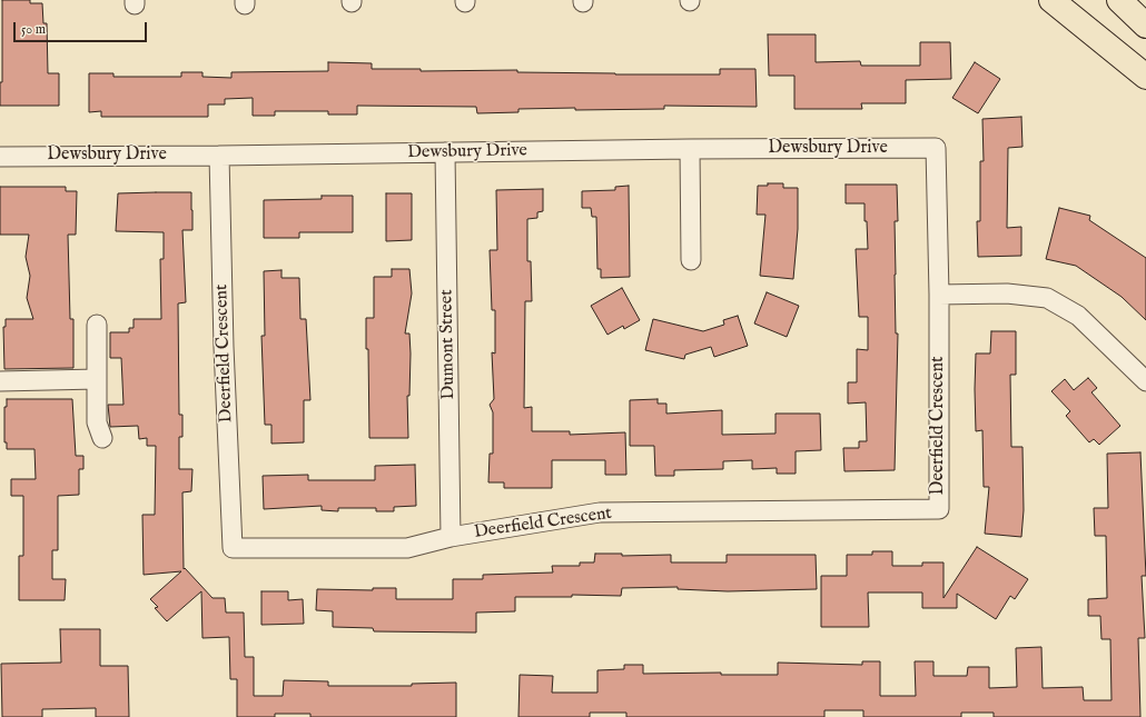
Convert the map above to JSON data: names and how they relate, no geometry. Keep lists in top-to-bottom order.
{
  "streets": {
    "street": ["Dewsbury Drive", "Dumont Street", "Deerfield Crescent"]
  },
  "crossings": [
    ["Dewsbury Drive", "Dumont Street"],
    ["Dewsbury Drive", "Deerfield Crescent"],
    ["Dumont Street", "Deerfield Crescent"]
  ],
  "scale_bar": "50 m"
}
